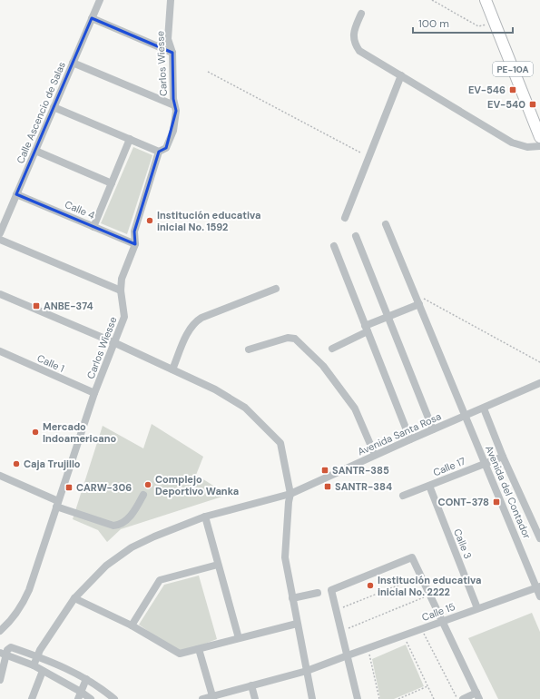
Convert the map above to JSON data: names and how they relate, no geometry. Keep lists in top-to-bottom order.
{
  "streets": {
    "highway": ["PE-10A"],
    "street": [
      "Carlos Wiesse",
      "Calle Ascencio de Salas",
      "Calle 4",
      "Calle 1",
      "Avenida Santa Rosa",
      "Calle 17",
      "Avenida del Contador",
      "Calle 3",
      "Calle 15"
    ]
  },
  "crossings": [
    ["Carlos Wiesse", "Calle 4"],
    ["Carlos Wiesse", "Calle 1"],
    ["Calle Ascencio de Salas", "Calle 4"],
    ["Avenida Santa Rosa", "Avenida del Contador"],
    ["Calle 17", "Avenida del Contador"],
    ["Calle 17", "Calle 3"],
    ["Avenida del Contador", "Calle 15"],
    ["Calle 3", "Calle 15"]
  ],
  "places": {
    "transit": [
      "EV-546",
      "EV-540",
      "ANBE-374",
      "SANTR-385",
      "SANTR-384",
      "CARW-306",
      "CONT-378"
    ],
    "other": [
      "Institución educativa inicial No. 1592",
      "Mercado Indoamericano",
      "Caja Trujillo",
      "Complejo Deportivo Wanka",
      "Institución educativa inicial No. 2222"
    ]
  },
  "scale_bar": "100 m"
}
